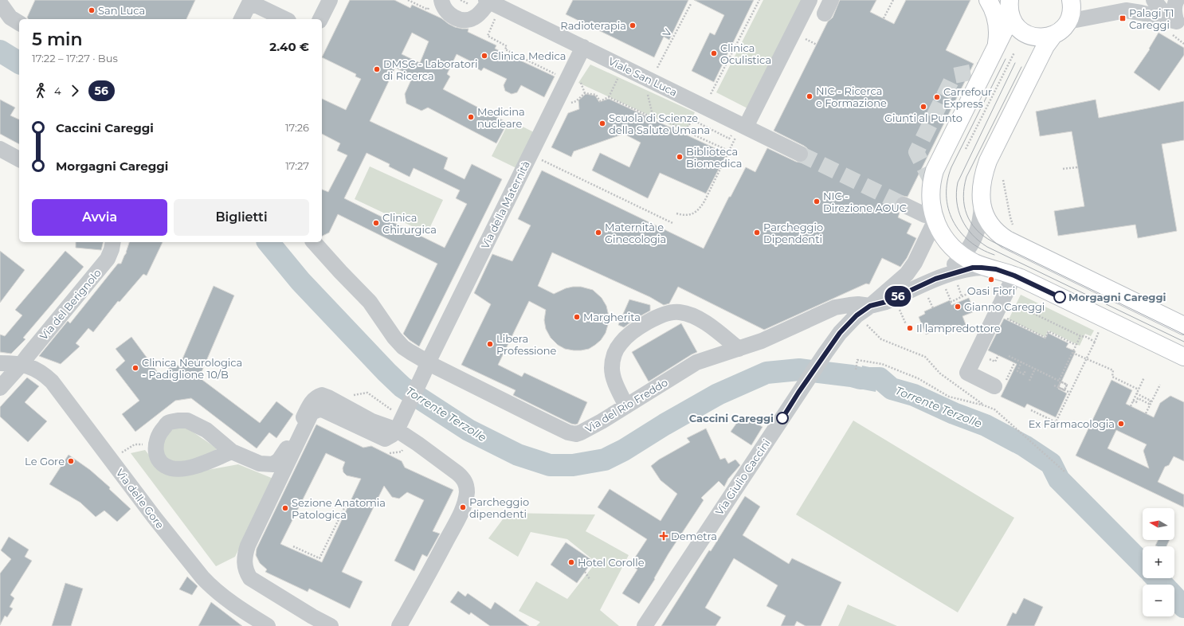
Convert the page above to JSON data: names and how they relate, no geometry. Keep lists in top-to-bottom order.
{
  "streets": {
    "street": [
      "Viale San Luca",
      "Via della Maternità",
      "Via del Berignolo",
      "Via del Rio Freddo",
      "Via Giulio Caccini",
      "Via delle Gore"
    ],
    "path": ["V"]
  },
  "crossings": [
    ["Viale San Luca", "Via della Maternità"],
    ["Via della Maternità", "Via del Rio Freddo"],
    ["Via del Berignolo", "Via delle Gore"],
    ["Via del Rio Freddo", "Via Giulio Caccini"]
  ],
  "water": ["Torrente Terzolle"],
  "places": {
    "other": [
      "San Luca",
      "Radioterapia",
      "Clinica Oculistica",
      "Clinica Medica",
      "DMSC - Laboratori di Ricerca",
      "NIC - Ricerca e Formazione",
      "Carrefour Express",
      "Giunti al Punto",
      "Medicina nucleare",
      "Scuola di Scienze della Salute Umana",
      "Biblioteca Biomedica",
      "NIC - Direzione AOUC",
      "Clinica Chirurgica",
      "Maternità e Ginecologia",
      "Parcheggio Dipendenti",
      "Oasi Fiori",
      "Morgagni Careggi",
      "Gianno Careggi",
      "Margherita",
      "Il lampredottore",
      "Libera Professione",
      "Clinica Neurologica - Padiglione 10/B",
      "Caccini Careggi",
      "Ex Farmacologia",
      "Le Gore",
      "Parcheggio dipendenti",
      "Sezione Anatomia Patologica",
      "Hotel Corolle"
    ],
    "transit": ["Palagi T1 Careggi"],
    "health": ["Demetra"]
  },
  "lines": ["bus line 56"],
  "north": "left",
  "page": {
    "on_map": "56",
    "heading": ["5 min", "17:22 – 17:27 · Bus", "2.40 €"],
    "legs": ["4", "56"],
    "list": [
      {
        "name": "Caccini Careggi",
        "value": "17:26"
      },
      {
        "name": "Morgagni Careggi",
        "value": "17:27"
      }
    ],
    "buttons": ["Avvia", "Biglietti"],
    "map_buttons": ["+", "−"]
  }
}
